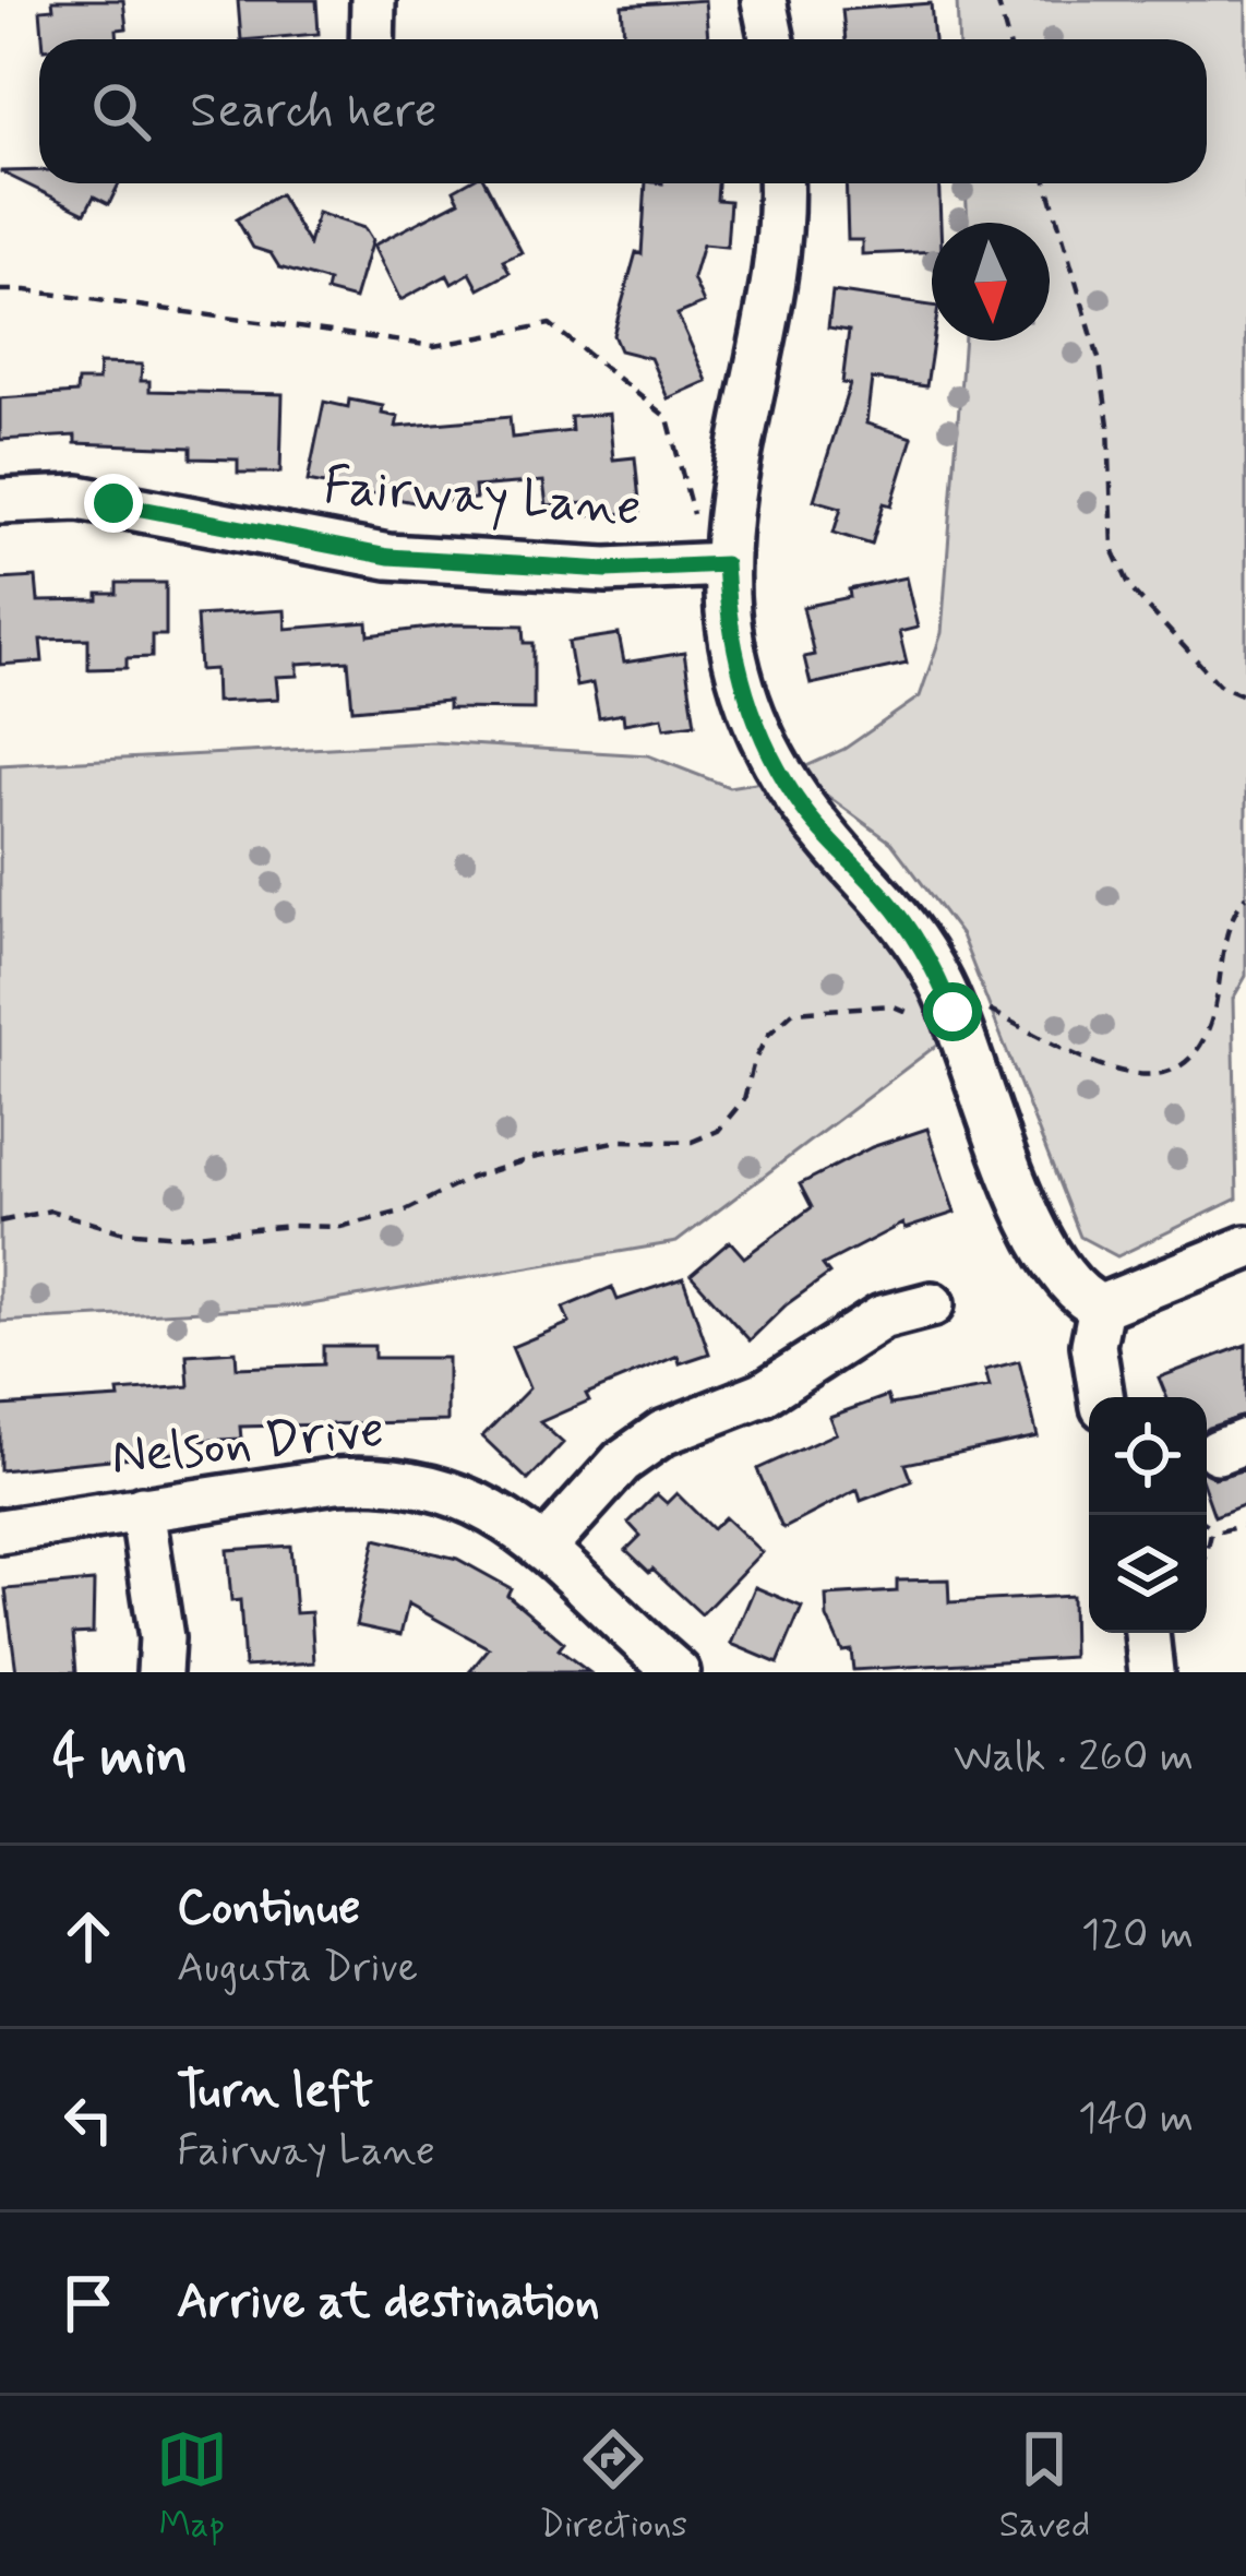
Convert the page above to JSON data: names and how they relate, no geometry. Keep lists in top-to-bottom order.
{
  "streets": {
    "street": ["Fairway Lane", "Nelson Drive"]
  },
  "north": "bottom",
  "page": {
    "search": "Search here",
    "heading": ["4 min", "Walk · 260 m"],
    "list": [
      ["Continue", "Augusta Drive", "120 m"],
      ["Turn left", "Fairway Lane", "140 m"],
      "Arrive at destination"
    ],
    "nav": ["Map", "Directions", "Saved"]
  }
}
